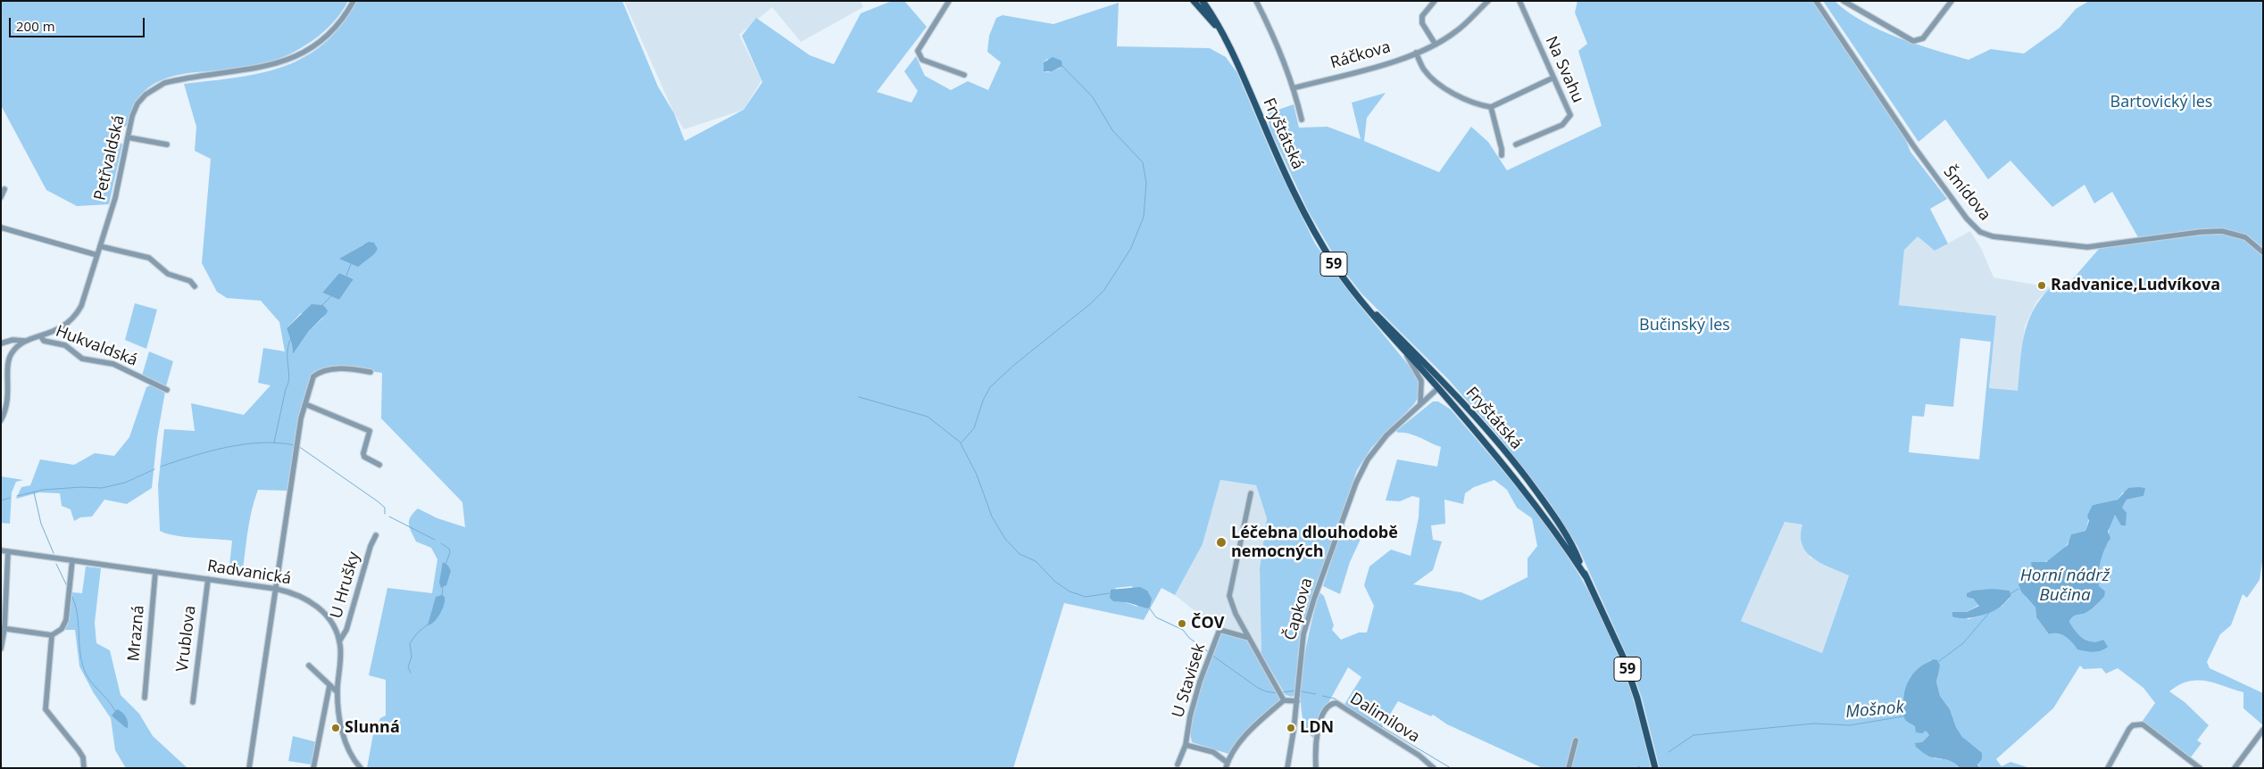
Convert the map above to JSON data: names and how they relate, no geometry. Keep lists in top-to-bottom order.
{
  "streets": {
    "main road": ["Fryštátská", "59"],
    "street": [
      "Ráčkova",
      "Na Svahu",
      "Petřvaldská",
      "Šmídova",
      "Hukvaldská",
      "Radvanická",
      "U Hrušky",
      "Čapkova",
      "Mrazná",
      "Vrublova",
      "U Stavisek",
      "Dalimilova"
    ]
  },
  "crossings": [
    ["Fryštátská", "59"],
    ["Fryštátská", "Čapkova"],
    ["Petřvaldská", "Hukvaldská"],
    ["Radvanická", "U Hrušky"],
    ["Radvanická", "Mrazná"],
    ["Radvanická", "Vrublova"]
  ],
  "water": ["Horní nádrž Bučina", "Mošnok"],
  "parks": ["Bartovický les", "Bučinský les"],
  "places": [
    "Radvanice,Ludvíkova",
    "Léčebna dlouhodobě nemocných",
    "ČOV",
    "Slunná",
    "LDN"
  ],
  "scale_bar": "200 m"
}
